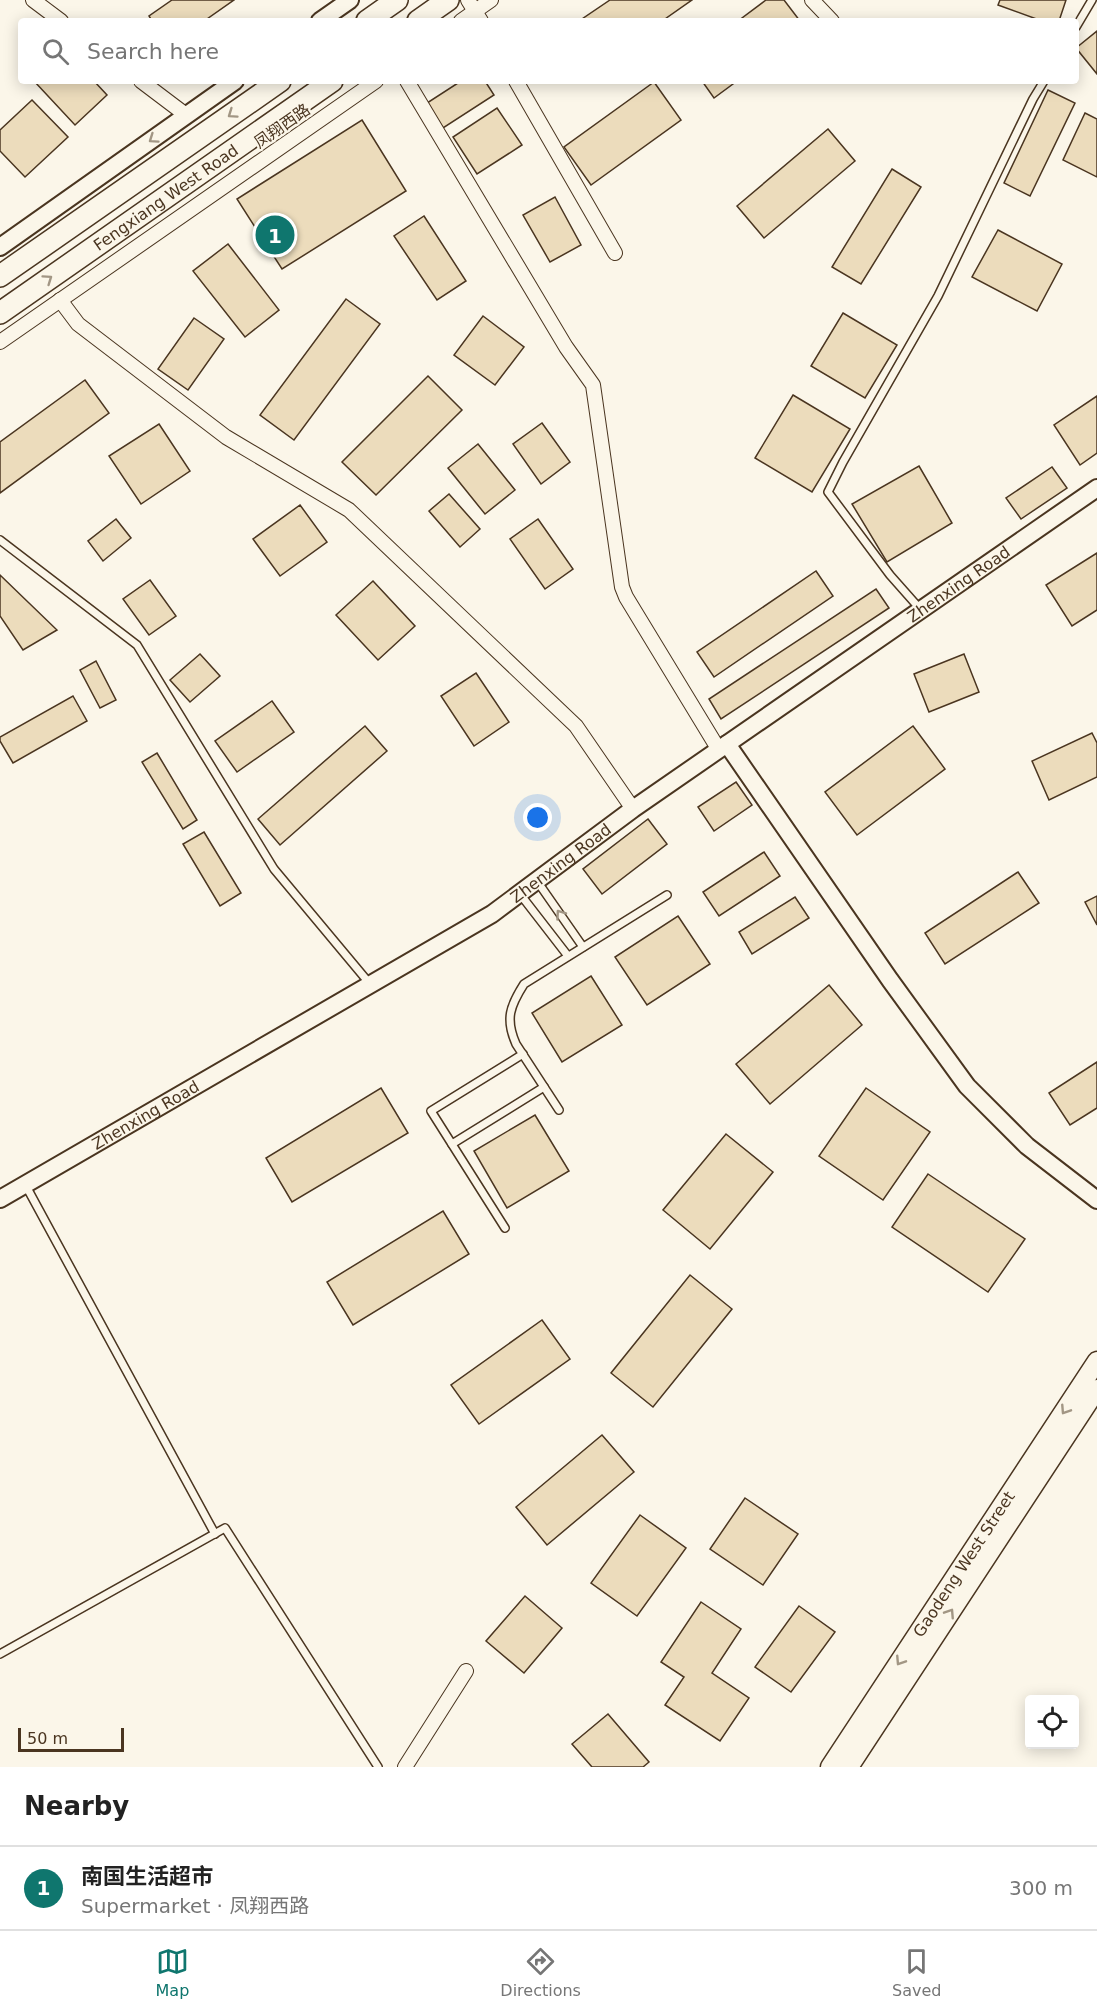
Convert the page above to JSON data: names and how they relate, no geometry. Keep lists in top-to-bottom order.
{
  "streets": {
    "main road": ["Fengxiang West Road", "Gaodeng West Street"],
    "street": ["凤翔西路", "Zhenxing Road"]
  },
  "scale_bar": "50 m",
  "page": {
    "search": "Search here",
    "pins": "1",
    "scale": "50 m",
    "heading": "Nearby",
    "list": [
      {
        "mark": "1",
        "name": "南国生活超市",
        "note": "Supermarket · 凤翔西路",
        "value": "300 m"
      }
    ],
    "nav": ["Map", "Directions", "Saved"]
  }
}
